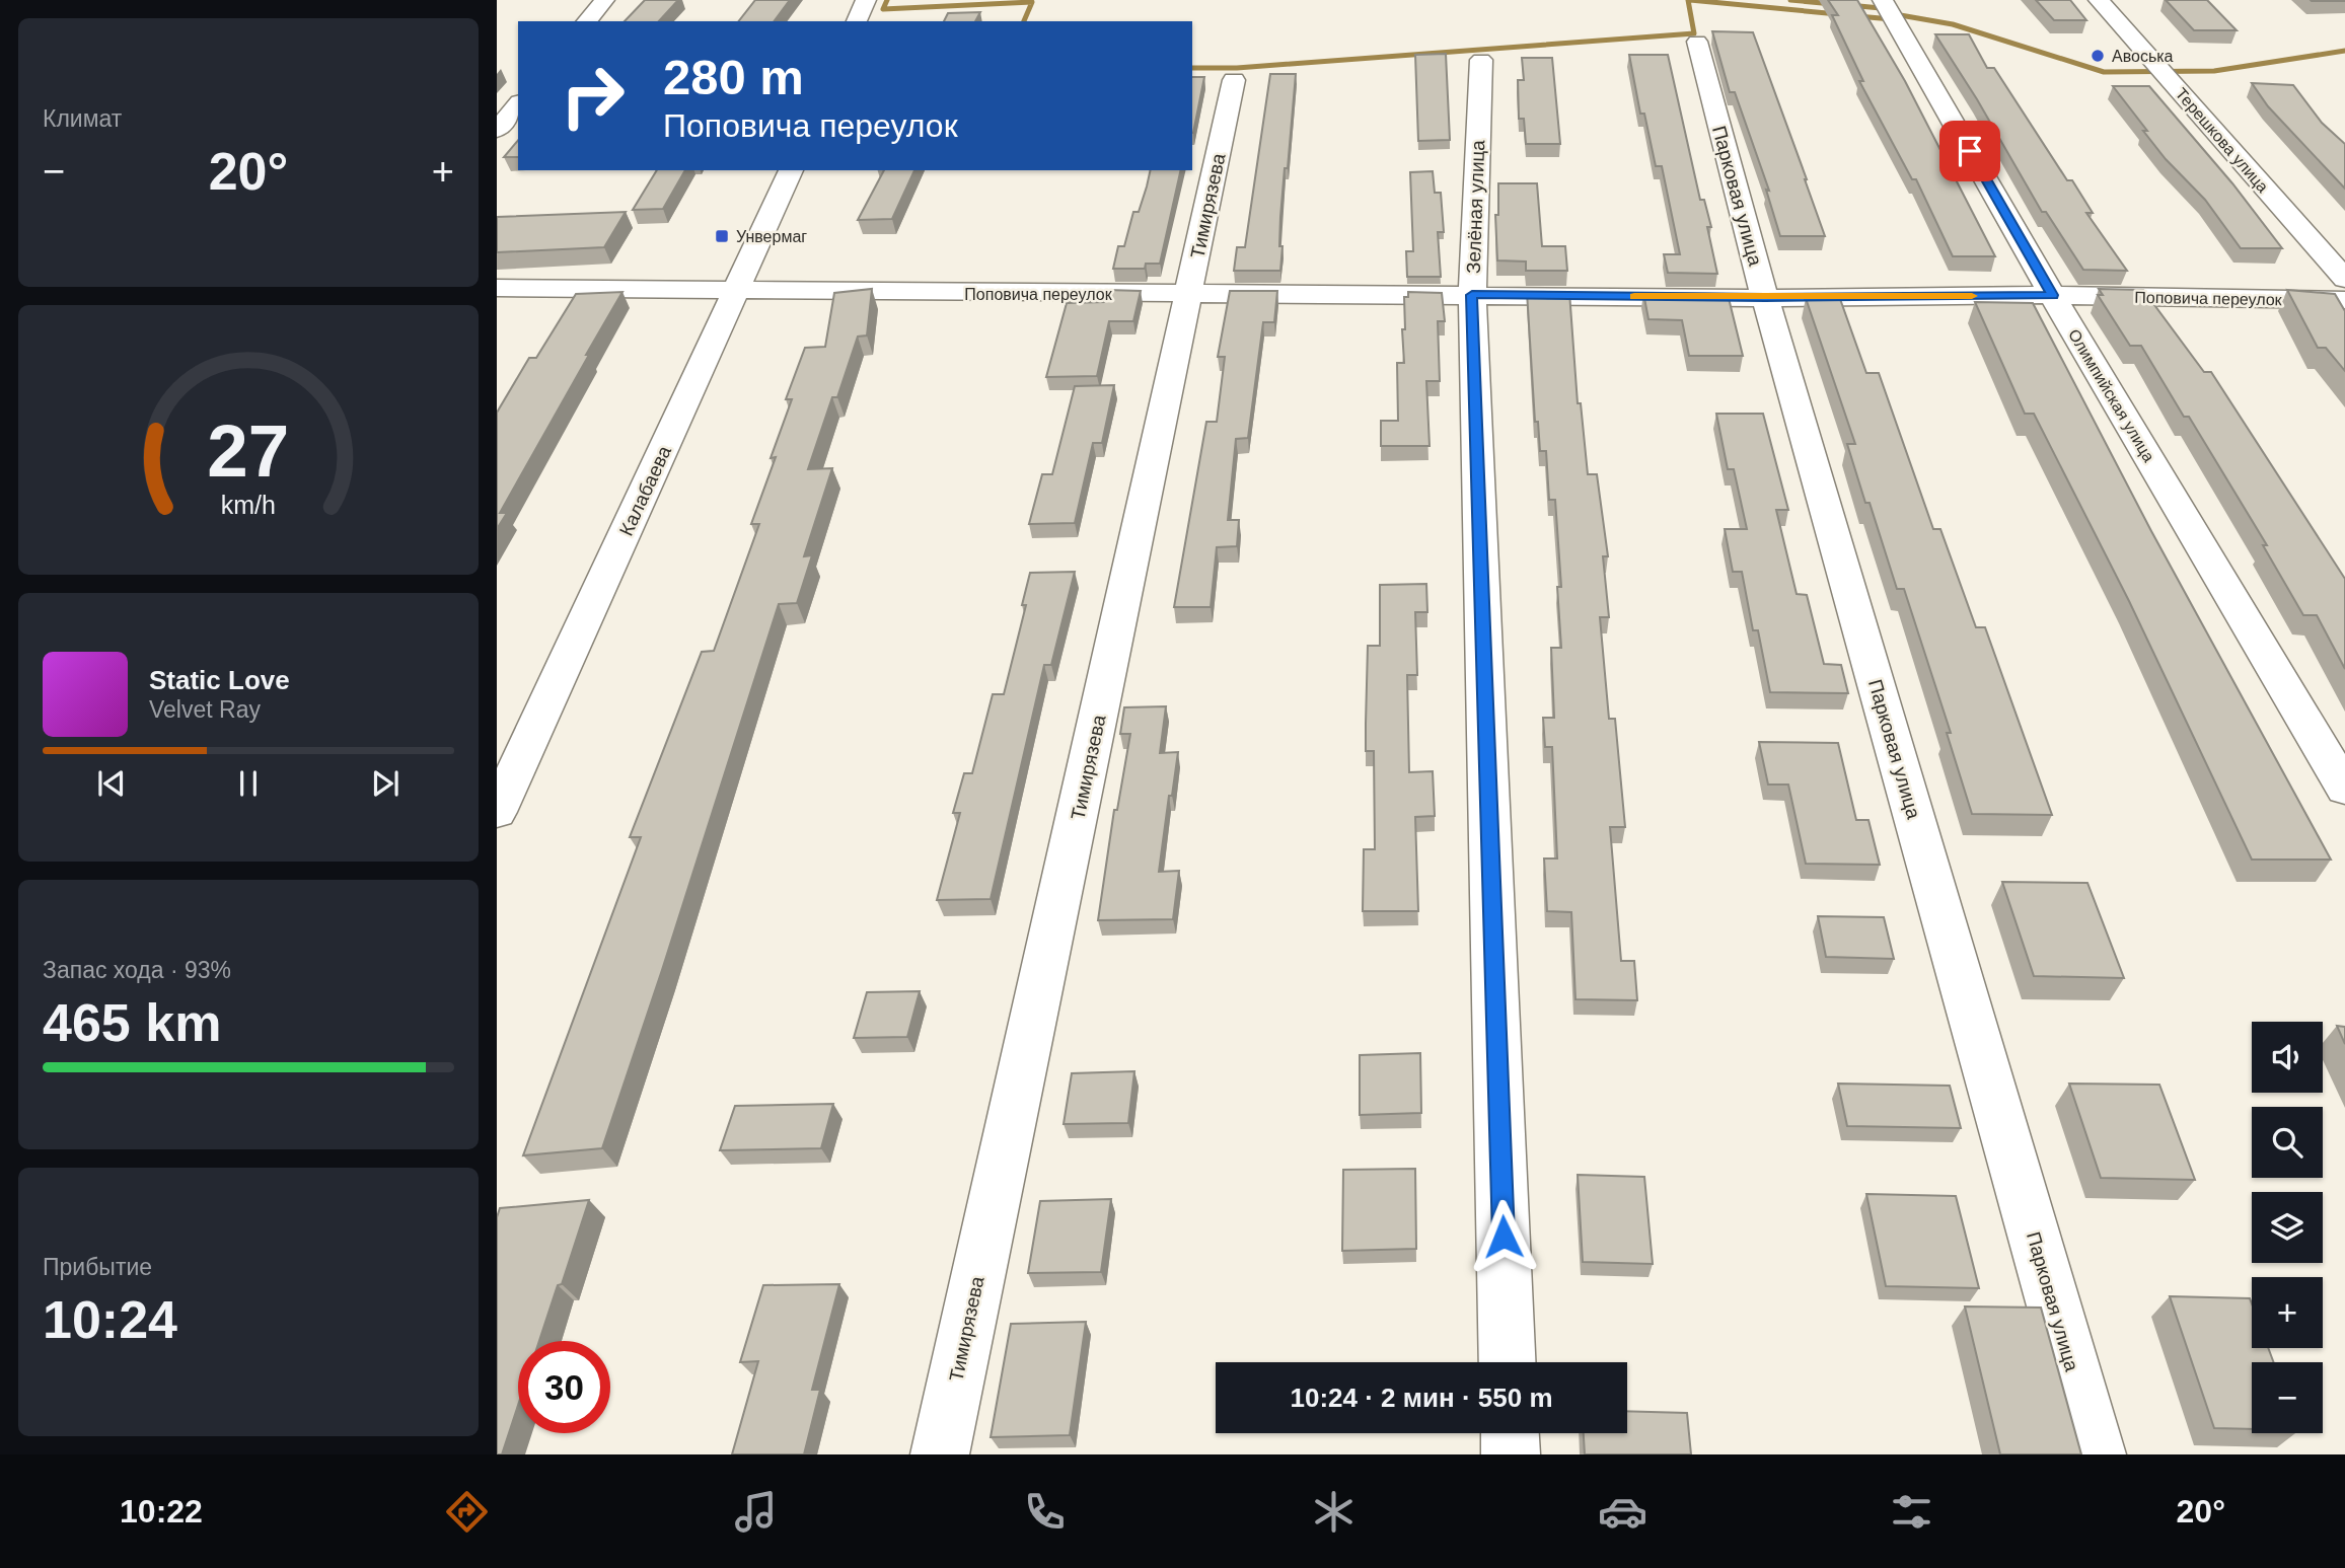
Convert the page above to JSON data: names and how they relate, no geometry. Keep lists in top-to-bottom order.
{
  "streets": {
    "street": [
      "Терешкова улица",
      "Парковая улица",
      "Тимирязева",
      "Зелёная улица",
      "Поповича переулок",
      "Олимпийская улица",
      "Калабаева"
    ]
  },
  "crossings": [
    ["Парковая улица", "Поповича переулок"],
    ["Тимирязева", "Поповича переулок"],
    ["Зелёная улица", "Поповича переулок"],
    ["Поповича переулок", "Олимпийская улица"],
    ["Поповича переулок", "Калабаева"]
  ],
  "places": {
    "other": ["Авоська"],
    "transit": ["Унвермаг"]
  },
  "page": {
    "tile": [
      "Климат",
      ["Запас хода · 93%", "465 km"],
      ["Прибытие", "10:24"]
    ],
    "turn": ["280 m", "Поповича переулок"],
    "heat": ["−", "20°", "+"],
    "song": ["Static Love", "Velvet Ray"],
    "map_buttons": ["+", "−"],
    "limit": "30",
    "trip": "10:24 · 2 мин · 550 m",
    "tabs": ["10:22", "20°"],
    "gauge": ["27", "km/h"]
  }
}
